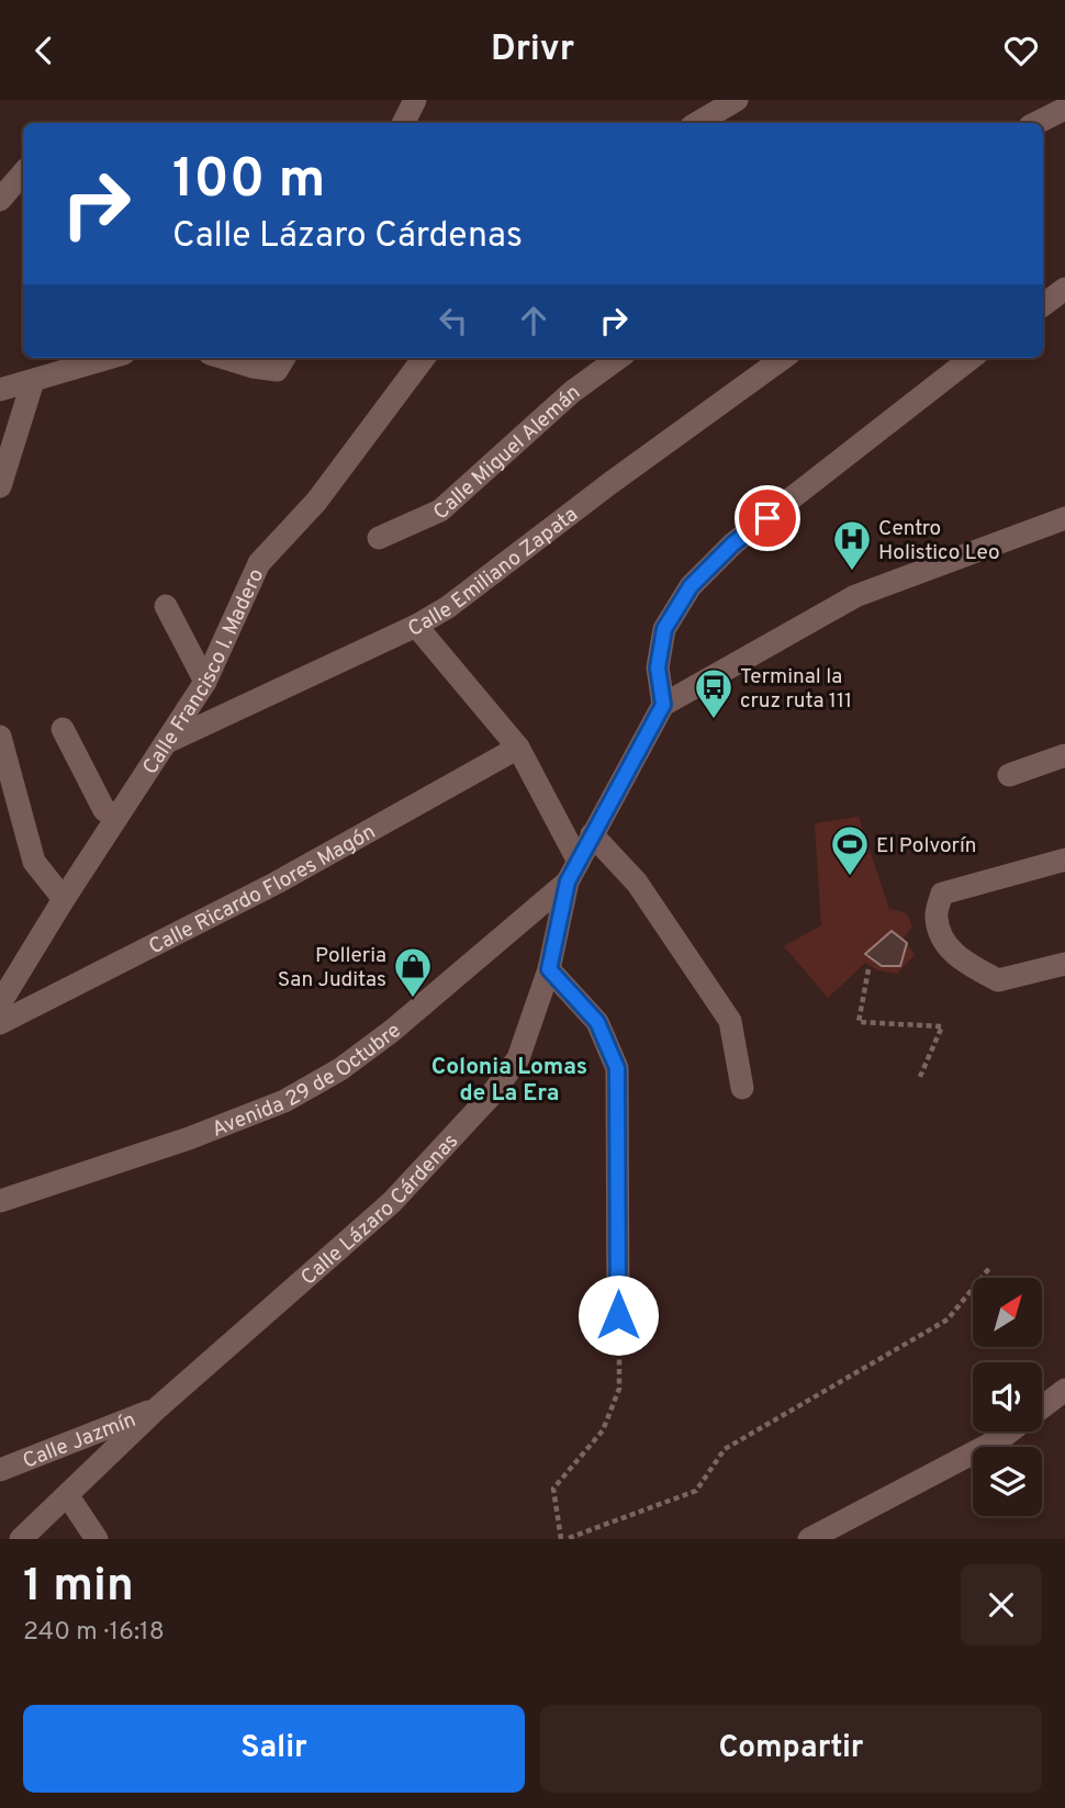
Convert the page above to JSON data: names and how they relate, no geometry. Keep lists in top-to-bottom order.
{
  "streets": {
    "street": [
      "Calle Miguel Alemán",
      "Calle Emiliano Zapata",
      "Calle Francisco I. Madero",
      "Calle Ricardo Flores Magón",
      "Avenida 29 de Octubre",
      "Calle Lázaro Cárdenas",
      "Calle Jazmín"
    ]
  },
  "crossings": [
    ["Calle Emiliano Zapata", "Calle Francisco I. Madero"],
    ["Avenida 29 de Octubre", "Calle Lázaro Cárdenas"],
    ["Calle Lázaro Cárdenas", "Calle Jazmín"]
  ],
  "districts": ["Colonia Lomas de La Era"],
  "places": {
    "hospital": ["Centro Holistico Leo"],
    "bus stop": ["Terminal la cruz ruta 111"],
    "sports": ["El Polvorín"],
    "shop": ["Polleria San Juditas"]
  },
  "north": "top right",
  "page": {
    "header": "Drivr",
    "turn": ["100 m", "Calle Lázaro Cárdenas"],
    "heading": ["1 min", "240 m · 16:18"],
    "buttons": ["Salir", "Compartir"]
  }
}
